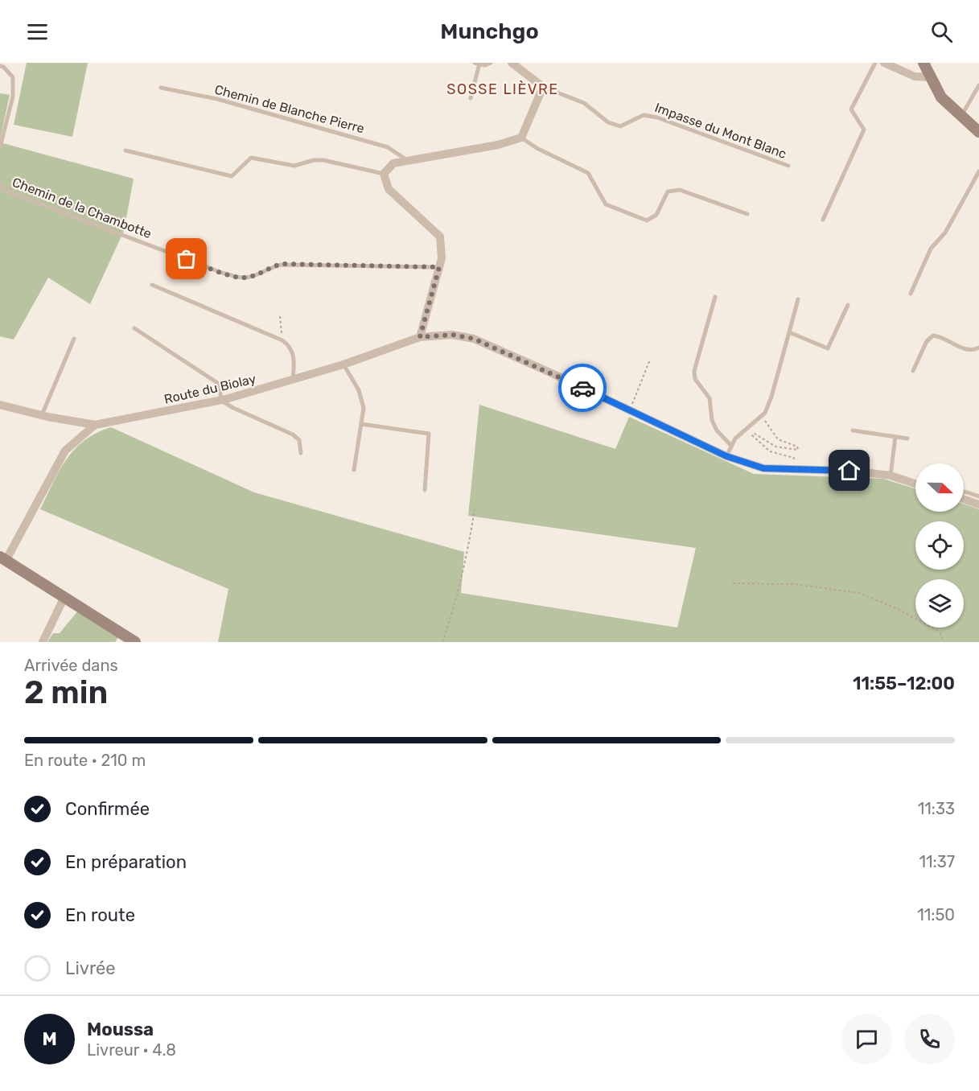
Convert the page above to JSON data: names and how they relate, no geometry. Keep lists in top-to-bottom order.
{
  "streets": {
    "street": ["Route du Biolay"],
    "lane": ["Chemin de Blanche Pierre", "Impasse du Mont Blanc", "Chemin de la Chambotte"]
  },
  "districts": ["SOSSE LIÈVRE"],
  "north": "right",
  "page": {
    "header": "Munchgo",
    "heading": ["2 min", "Arrivée dans", "11:55–12:00"],
    "panel": ["Moussa", "Livreur · 4.8"],
    "bar": "En route · 210 m",
    "list": [
      ["Confirmée", "11:33"],
      ["En préparation", "11:37"],
      ["En route", "11:50"],
      "Livrée"
    ],
    "round": "M"
  }
}
